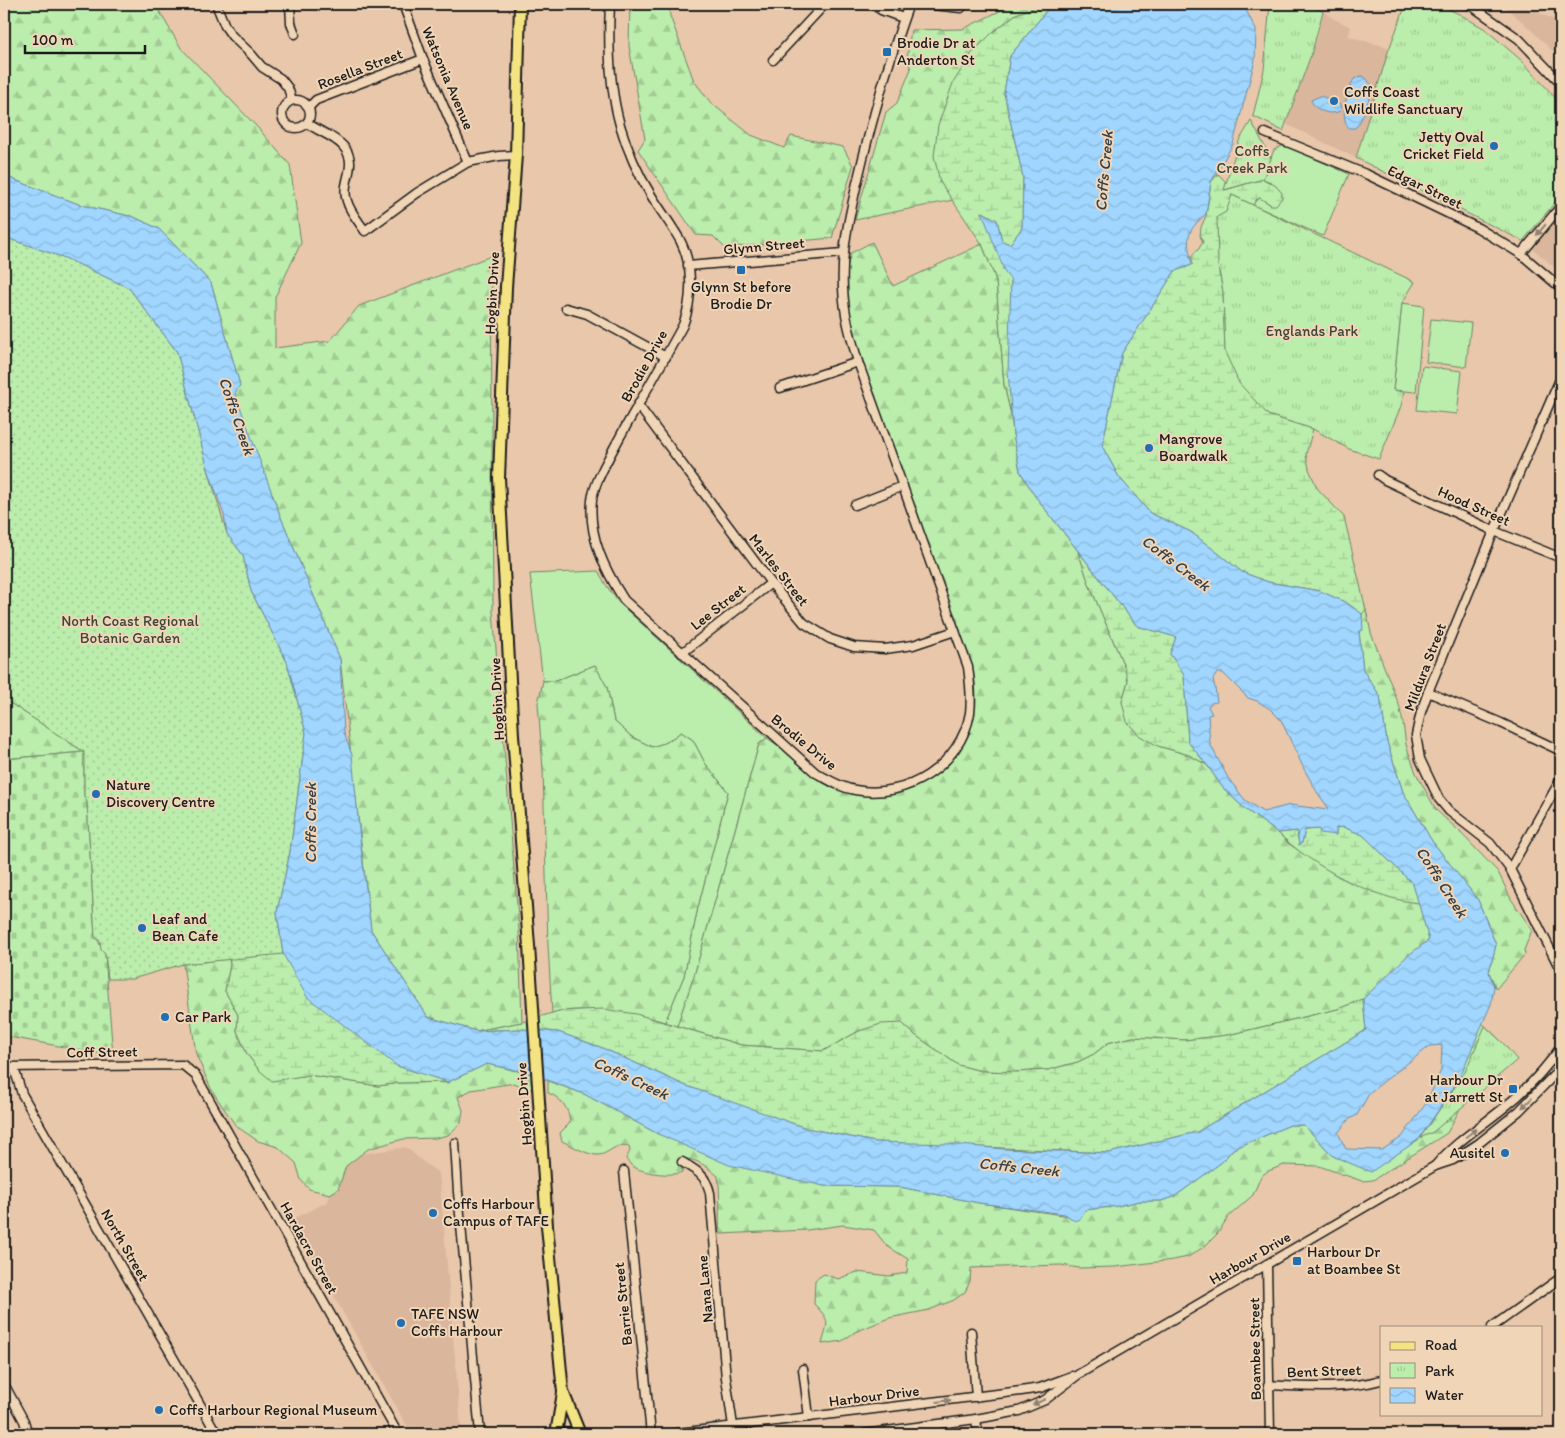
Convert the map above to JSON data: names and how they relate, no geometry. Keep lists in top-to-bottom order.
{
  "streets": {
    "main road": ["Hogbin Drive"],
    "street": [
      "Rosella Street",
      "Watsonia Avenue",
      "Edgar Street",
      "Glynn Street",
      "Brodie Drive",
      "Hood Street",
      "Marles Street",
      "Lee Street",
      "Mildura Street",
      "Coff Street",
      "North Street",
      "Hardacre Street",
      "Harbour Drive",
      "Nana Lane",
      "Barrie Street",
      "Boambee Street",
      "Bent Street"
    ]
  },
  "crossings": [
    ["Rosella Street", "Watsonia Avenue"],
    ["Glynn Street", "Brodie Drive"],
    ["Brodie Drive", "Marles Street"],
    ["Brodie Drive", "Lee Street"],
    ["Hood Street", "Mildura Street"],
    ["Marles Street", "Lee Street"],
    ["Coff Street", "North Street"],
    ["Coff Street", "Hardacre Street"],
    ["Harbour Drive", "Nana Lane"],
    ["Harbour Drive", "Boambee Street"],
    ["Boambee Street", "Bent Street"]
  ],
  "water": ["Coffs Creek"],
  "parks": ["Coffs Creek Park", "Englands Park", "North Coast Regional Botanic Garden"],
  "places": {
    "transit": [
      "Brodie Dr at Anderton St",
      "Glynn St before Brodie Dr",
      "Harbour Dr at Jarrett St",
      "Harbour Dr at Boambee St"
    ],
    "other": [
      "Coffs Coast Wildlife Sanctuary",
      "Jetty Oval Cricket Field",
      "Mangrove Boardwalk",
      "Nature Discovery Centre",
      "Leaf and Bean Cafe",
      "Car Park",
      "Ausitel",
      "Coffs Harbour Campus of TAFE",
      "TAFE NSW Coffs Harbour",
      "Coffs Harbour Regional Museum"
    ]
  },
  "legend": ["Road", "Park", "Water"],
  "scale_bar": "100 m"
}
